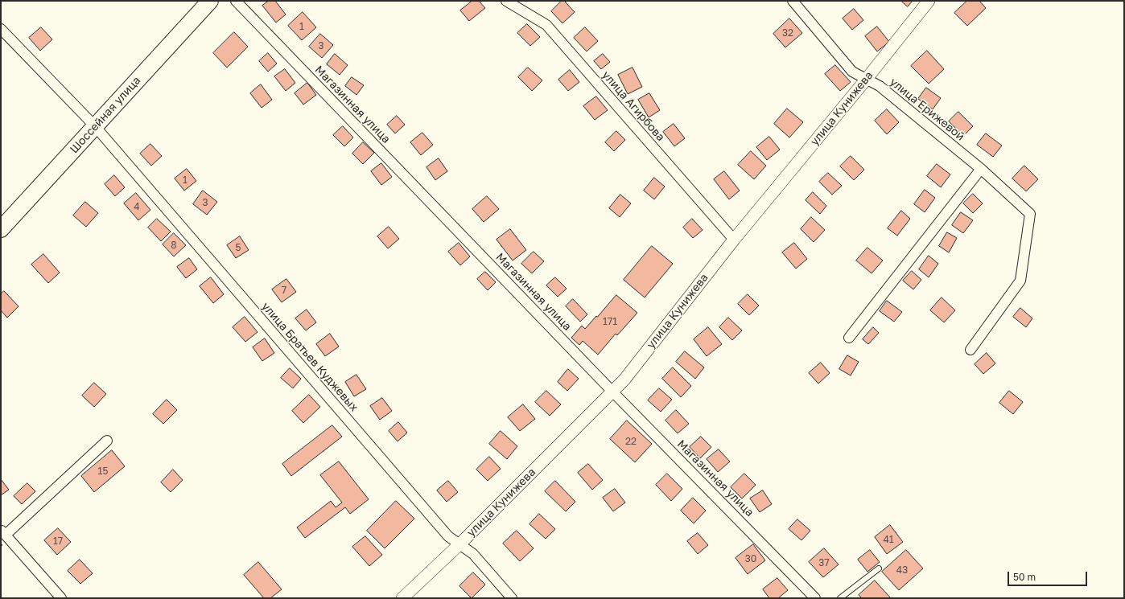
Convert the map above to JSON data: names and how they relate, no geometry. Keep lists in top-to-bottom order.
{
  "streets": {
    "highway": ["Шоссейная улица"],
    "street": [
      "Магазинная улица",
      "улица Агирбова",
      "улица Кунижева",
      "улица Ерижевой",
      "улица Братьев Куджевых"
    ]
  },
  "crossings": [
    ["Магазинная улица", "улица Кунижева"],
    ["улица Агирбова", "улица Кунижева"],
    ["улица Кунижева", "улица Ерижевой"],
    ["улица Кунижева", "улица Братьев Куджевых"],
    ["Шоссейная улица", "улица Братьев Куджевых"]
  ],
  "house_numbers": [
    "1",
    "32",
    "3",
    "1",
    "3",
    "4",
    "8",
    "5",
    "7",
    "171",
    "22",
    "15",
    "41",
    "17",
    "30",
    "37",
    "43"
  ],
  "scale_bar": "50 m"
}
